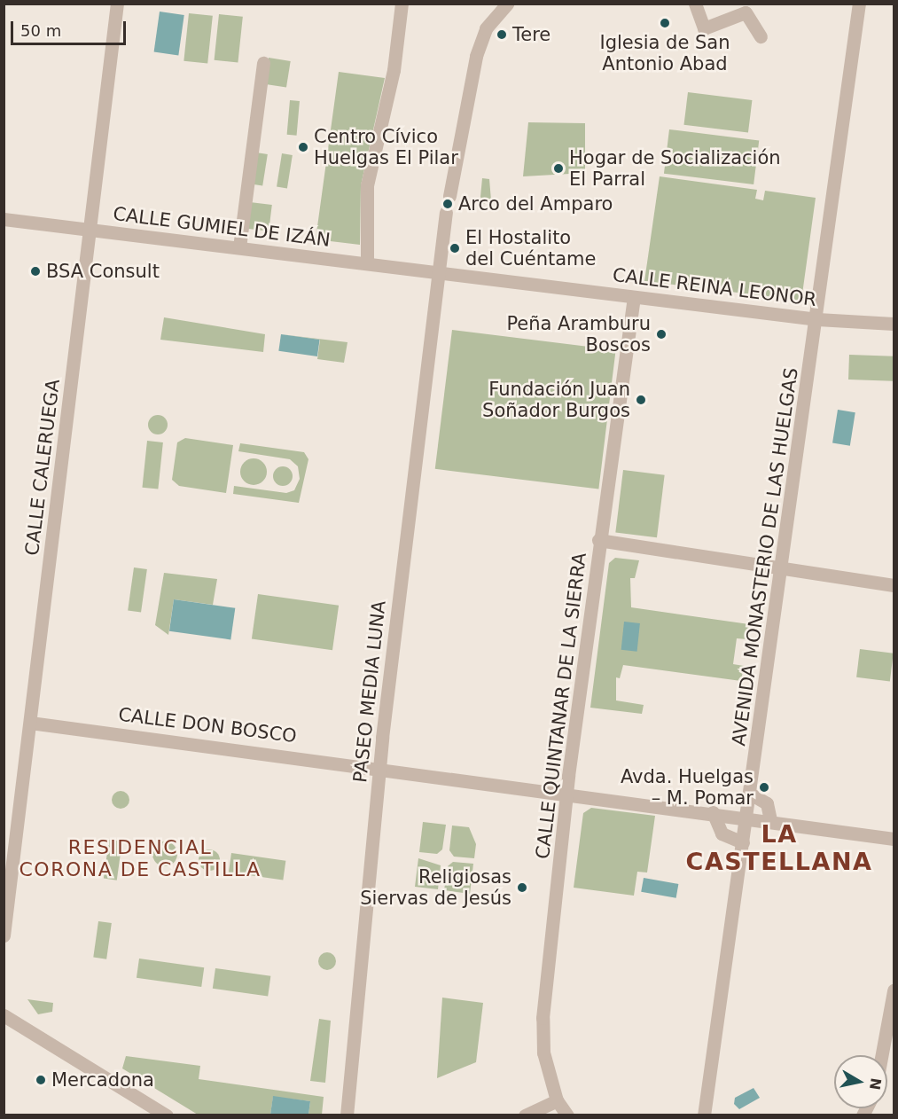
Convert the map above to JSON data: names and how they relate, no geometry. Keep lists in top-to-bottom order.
{
  "streets": {
    "street": [
      "CALLE GUMIEL DE IZÁN",
      "CALLE REINA LEONOR",
      "CALLE CALERUEGA",
      "AVENIDA MONASTERIO DE LAS HUELGAS",
      "PASEO MEDIA LUNA",
      "CALLE QUINTANAR DE LA SIERRA",
      "CALLE DON BOSCO"
    ]
  },
  "crossings": [
    ["CALLE GUMIEL DE IZÁN", "CALLE REINA LEONOR"],
    ["CALLE GUMIEL DE IZÁN", "CALLE CALERUEGA"],
    ["CALLE GUMIEL DE IZÁN", "PASEO MEDIA LUNA"],
    ["CALLE REINA LEONOR", "AVENIDA MONASTERIO DE LAS HUELGAS"],
    ["CALLE REINA LEONOR", "PASEO MEDIA LUNA"],
    ["CALLE REINA LEONOR", "CALLE QUINTANAR DE LA SIERRA"],
    ["CALLE CALERUEGA", "CALLE DON BOSCO"],
    ["AVENIDA MONASTERIO DE LAS HUELGAS", "CALLE DON BOSCO"],
    ["PASEO MEDIA LUNA", "CALLE DON BOSCO"],
    ["CALLE QUINTANAR DE LA SIERRA", "CALLE DON BOSCO"]
  ],
  "districts": ["LA CASTELLANA", "RESIDENCIAL CORONA DE CASTILLA"],
  "places": [
    "Iglesia de San Antonio Abad",
    "Tere",
    "Centro Cívico Huelgas El Pilar",
    "Hogar de Socialización El Parral",
    "Arco del Amparo",
    "El Hostalito del Cuéntame",
    "BSA Consult",
    "Peña Aramburu Boscos",
    "Fundación Juan Soñador Burgos",
    "Avda. Huelgas – M. Pomar",
    "Religiosas Siervas de Jesús",
    "Mercadona"
  ],
  "scale_bar": "50 m",
  "north": "right"
}
